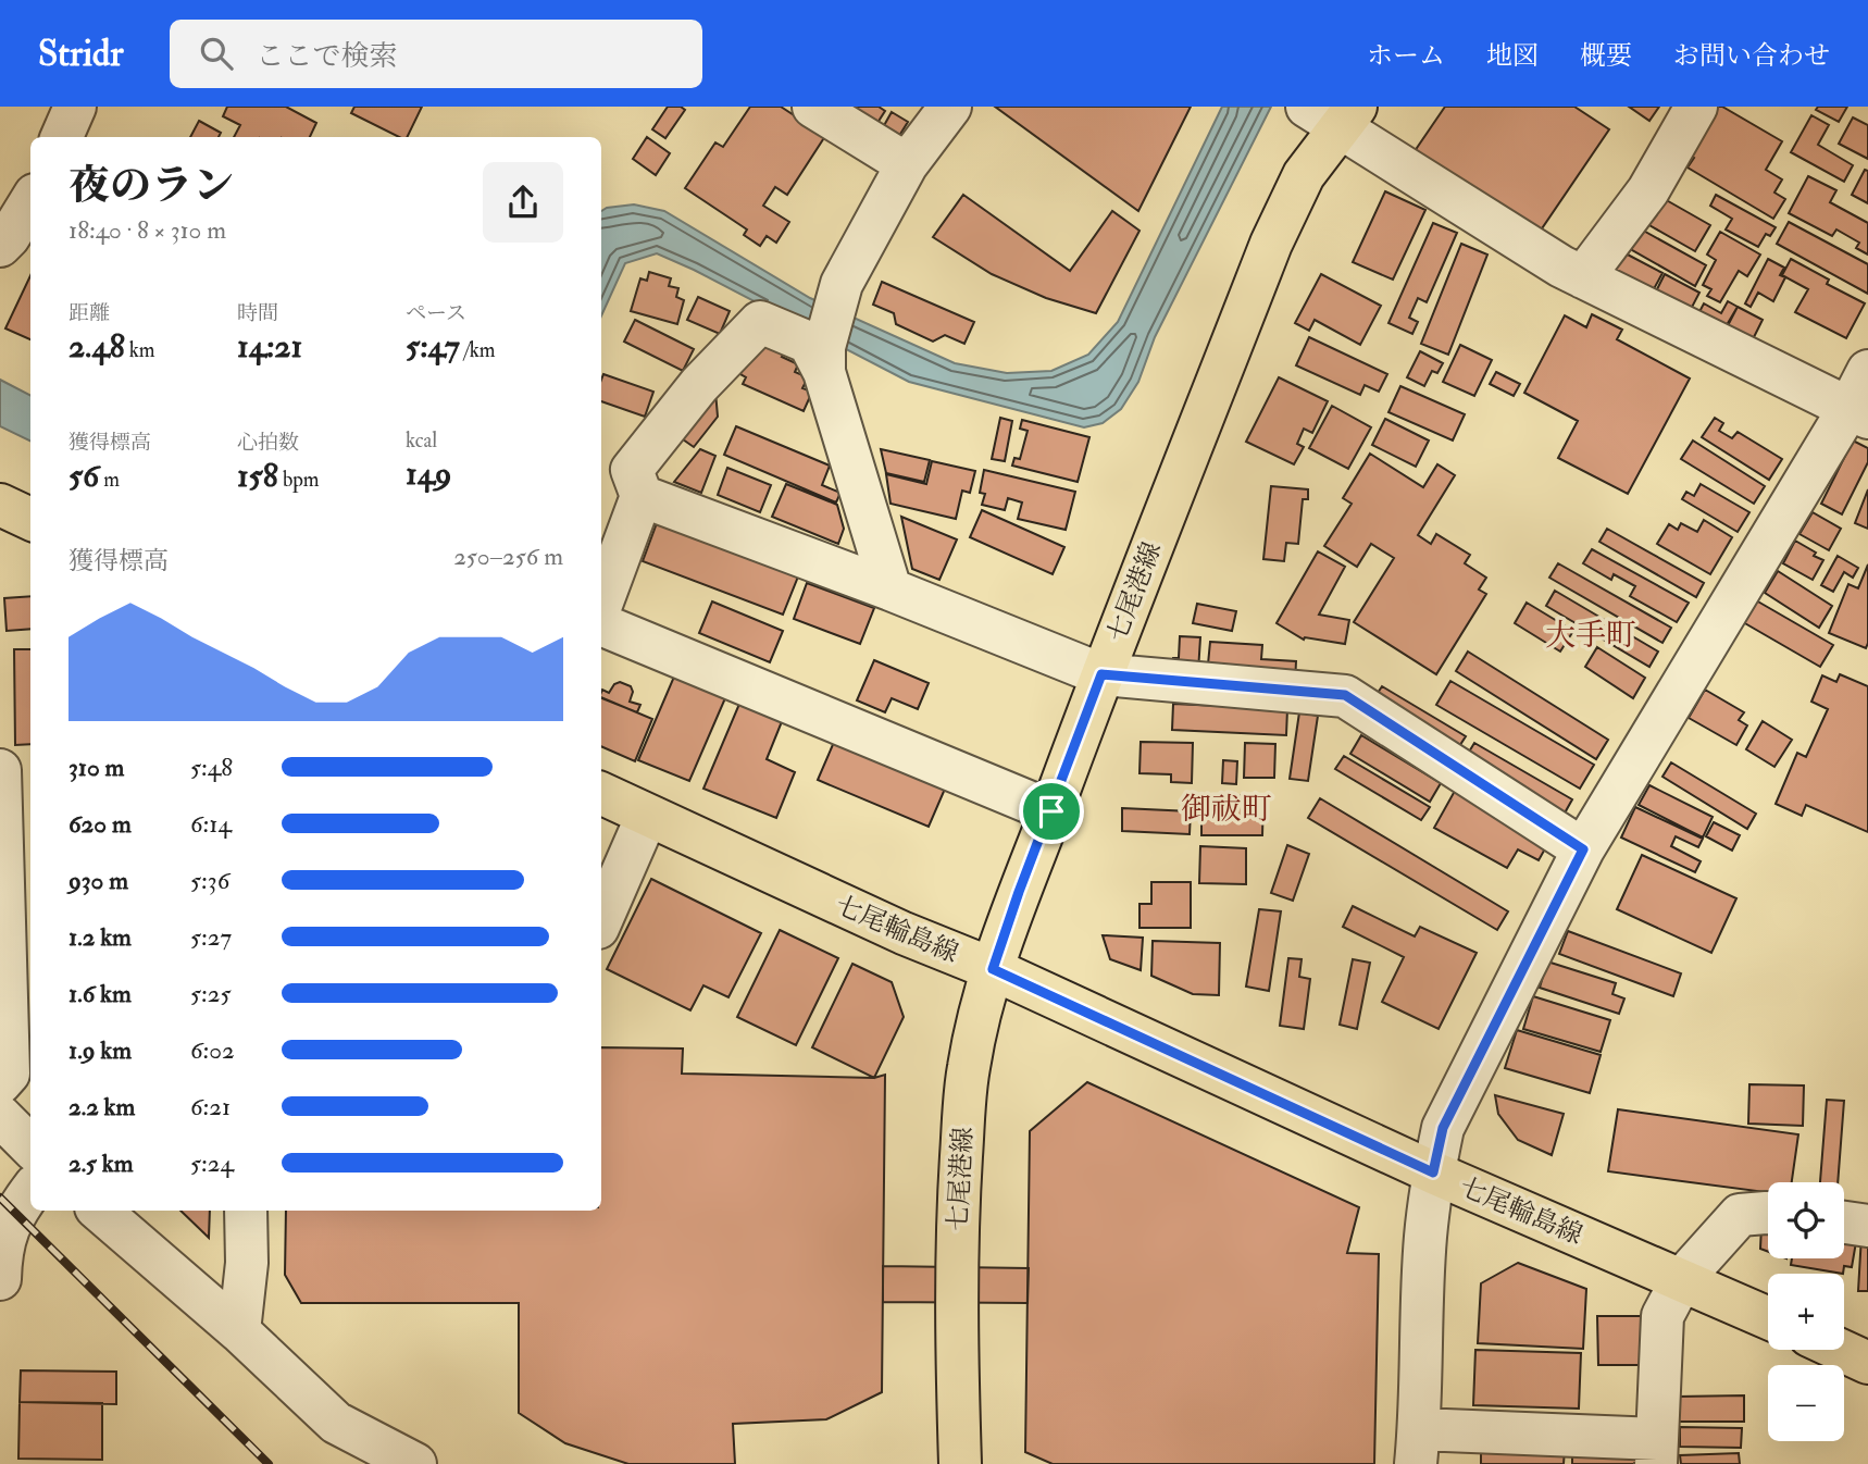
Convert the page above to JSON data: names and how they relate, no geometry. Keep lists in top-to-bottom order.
{
  "streets": {
    "main road": ["七尾港線", "七尾輪島線"]
  },
  "crossings": [
    ["七尾港線", "七尾輪島線"]
  ],
  "districts": ["大手町", "御祓町"],
  "page": {
    "header": "Stridr",
    "search": "ここで検索",
    "nav": [
      "ホーム",
      "地図",
      "概要",
      "お問い合わせ"
    ],
    "heading": ["夜のラン", "18:40 · 8 × 310 m"],
    "stats": [
      ["距離", "2.48 km"],
      ["時間", "14:21"],
      ["ペース", "5:47 /km"],
      ["獲得標高", "56 m"],
      ["心拍数", "158 bpm"],
      ["kcal", "149"]
    ],
    "chart": ["獲得標高", "250–256 m"],
    "list": [
      {
        "name": "310 m",
        "note": "5:48"
      },
      {
        "name": "620 m",
        "note": "6:14"
      },
      {
        "name": "930 m",
        "note": "5:36"
      },
      {
        "name": "1.2 km",
        "note": "5:27"
      },
      {
        "name": "1.6 km",
        "note": "5:25"
      },
      {
        "name": "1.9 km",
        "note": "6:02"
      },
      {
        "name": "2.2 km",
        "note": "6:21"
      },
      {
        "name": "2.5 km",
        "note": "5:24"
      }
    ],
    "map_buttons": ["+", "−"]
  }
}
